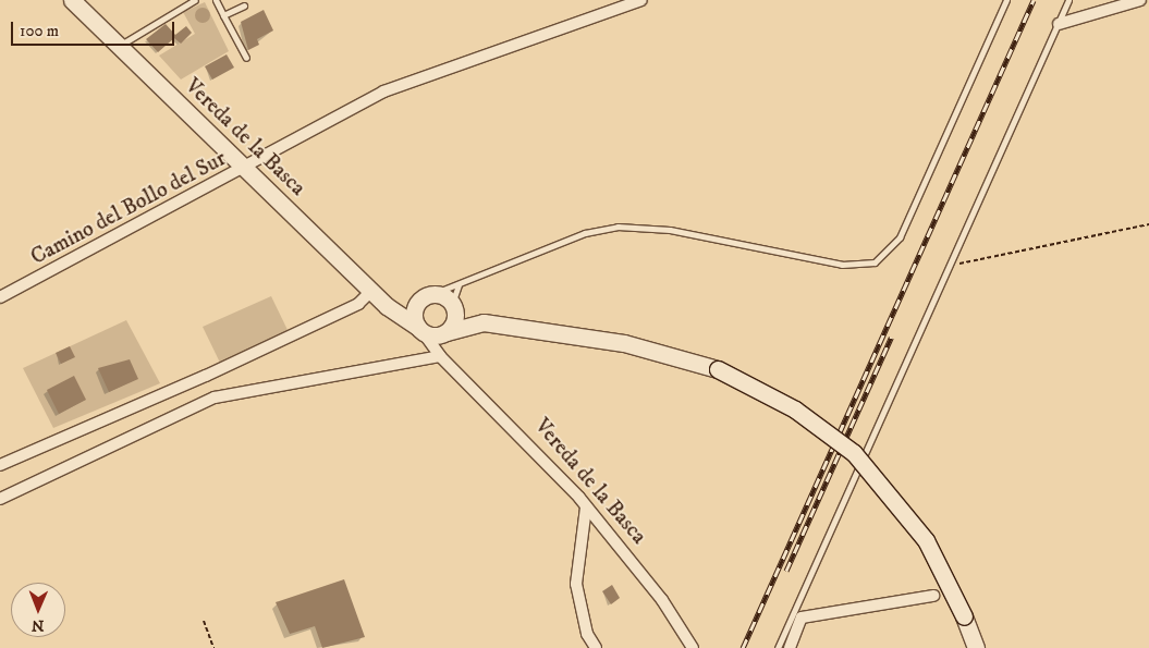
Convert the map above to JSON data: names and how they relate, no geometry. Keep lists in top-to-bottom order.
{
  "streets": {
    "street": ["Vereda de la Basca", "Camino del Bollo del Sur"]
  },
  "crossings": [
    ["Vereda de la Basca", "Camino del Bollo del Sur"]
  ],
  "scale_bar": "100 m",
  "north": "bottom"
}
